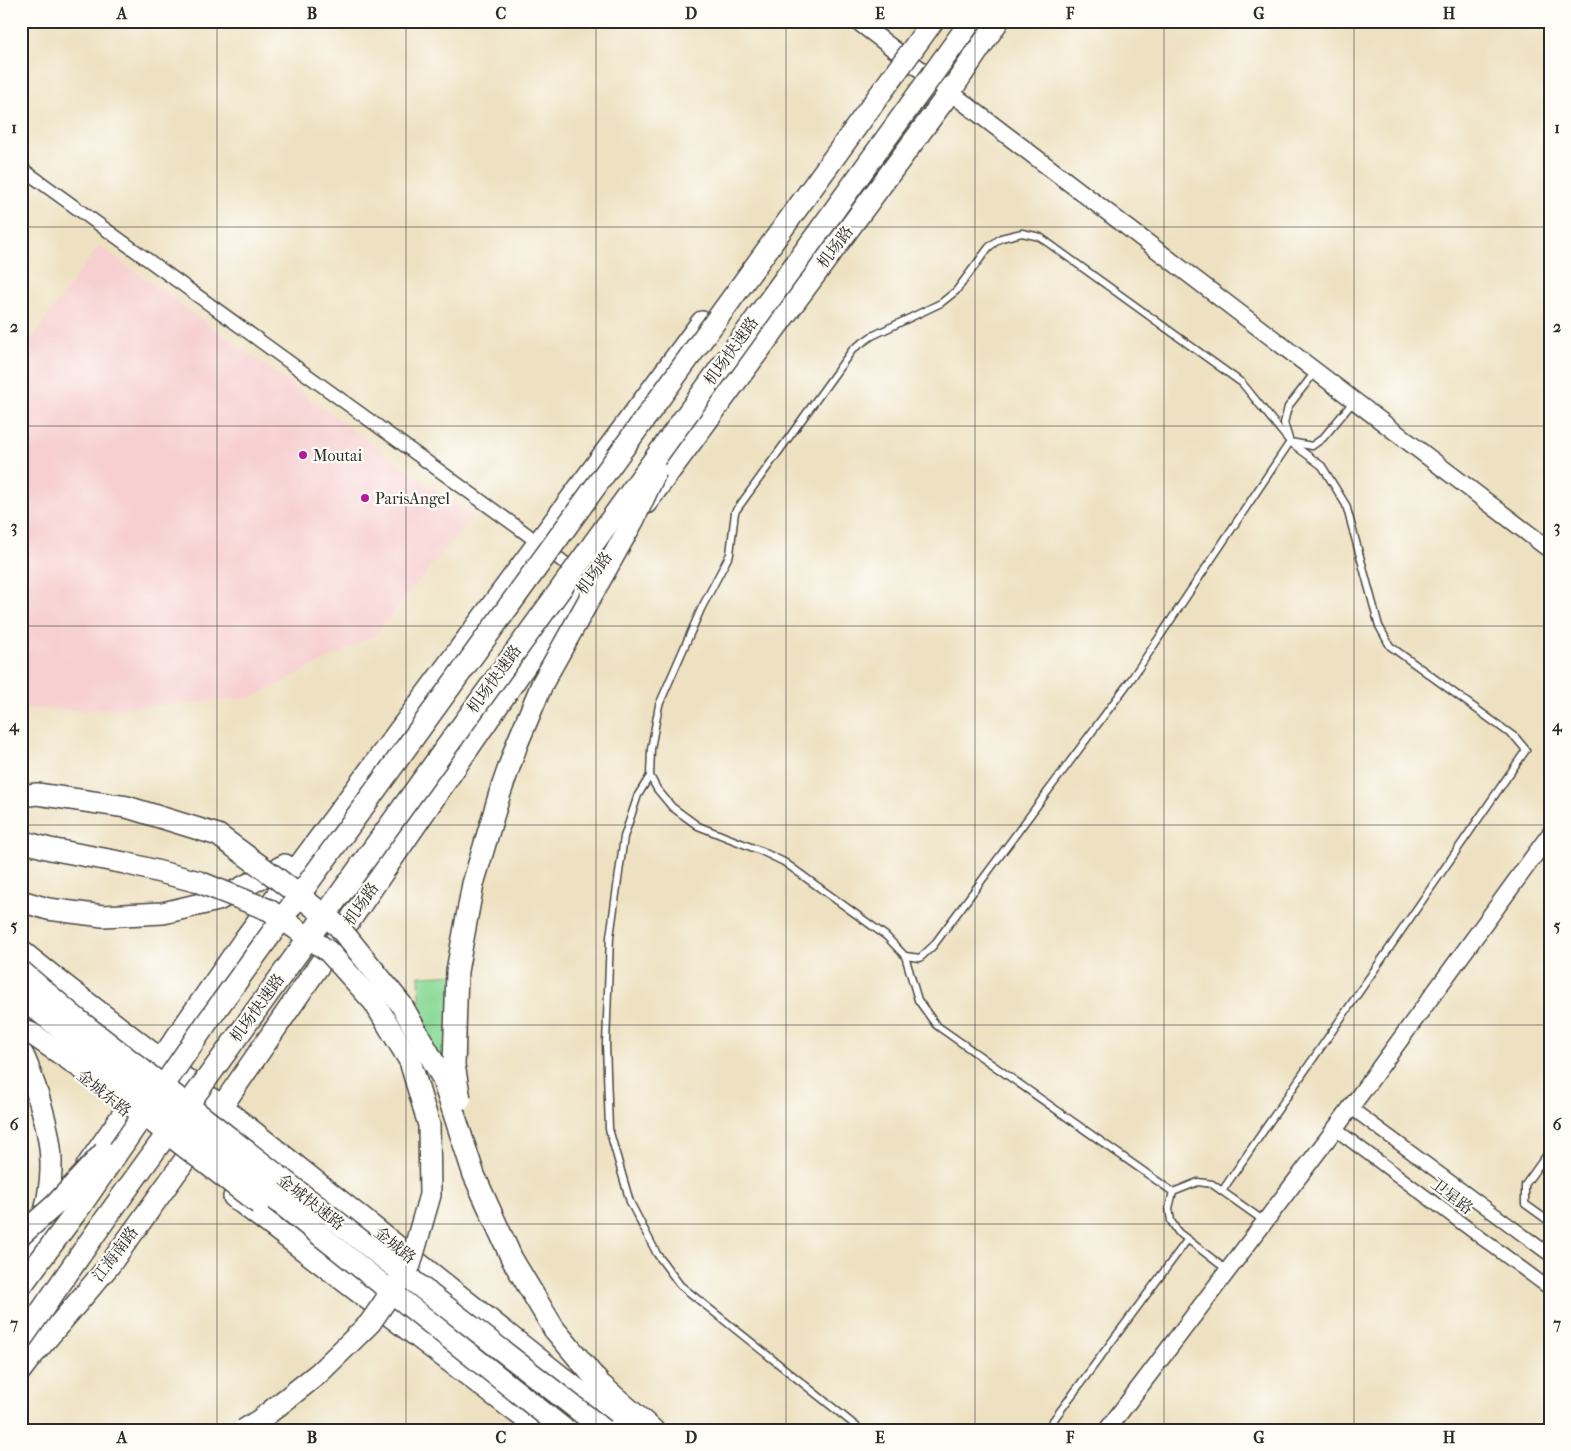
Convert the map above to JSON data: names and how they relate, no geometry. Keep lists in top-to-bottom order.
{
  "streets": {
    "main road": [
      "机场路",
      "机场快速路",
      "金城东路",
      "金城快速路",
      "金城路",
      "江海南路"
    ],
    "street": ["卫星路"]
  },
  "crossings": [
    ["机场路", "金城路"],
    ["机场路", "江海南路"],
    ["金城东路", "江海南路"]
  ],
  "places": ["Moutai", "ParisAngel"],
  "grid": {
    "columns": [
      "A",
      "B",
      "C",
      "D",
      "E",
      "F",
      "G",
      "H"
    ],
    "rows": [
      "1",
      "2",
      "3",
      "4",
      "5",
      "6",
      "7"
    ]
  }
}
